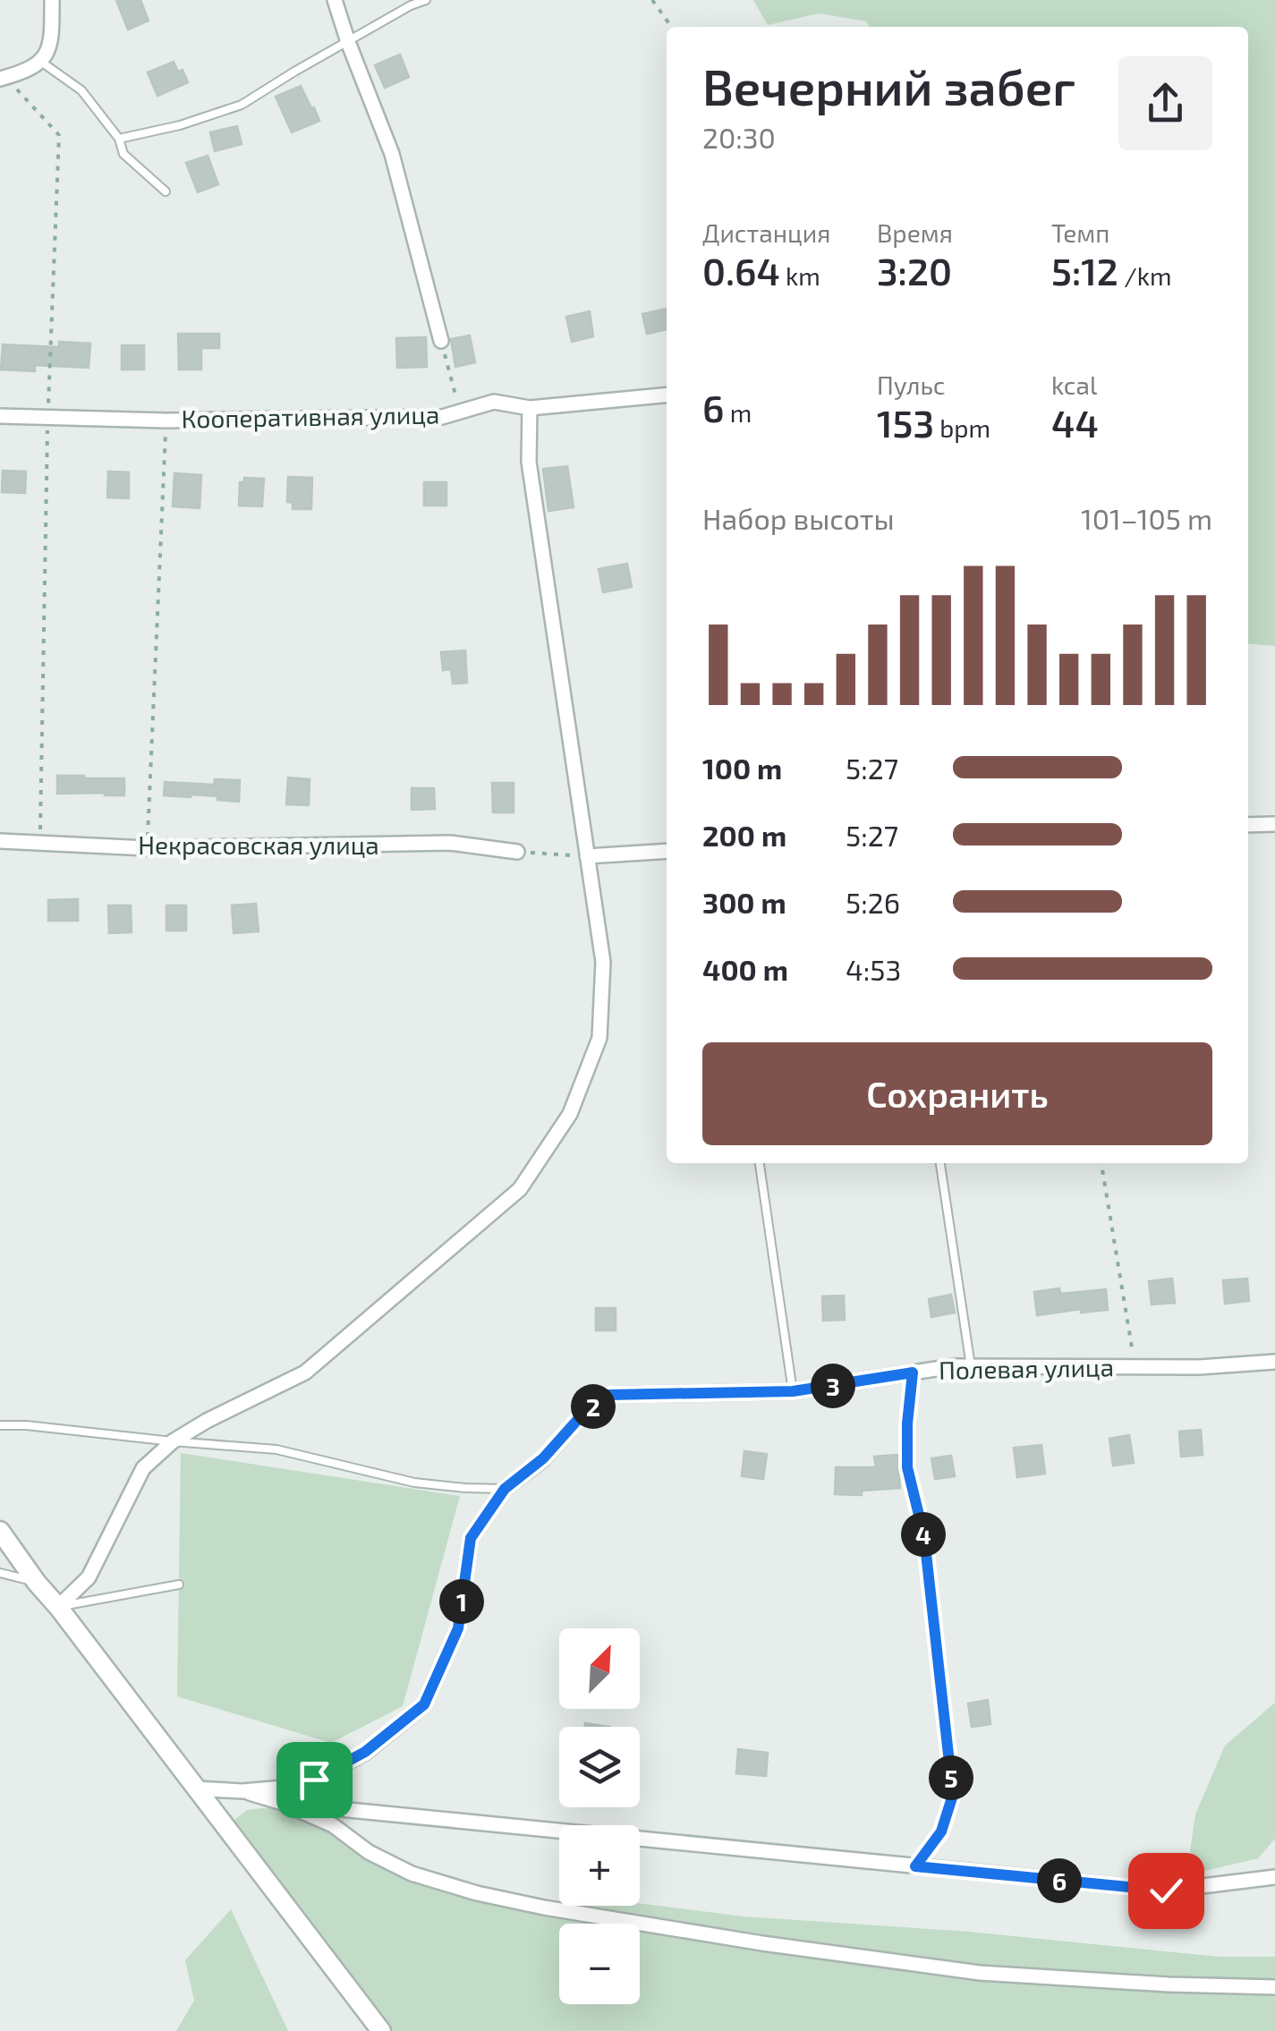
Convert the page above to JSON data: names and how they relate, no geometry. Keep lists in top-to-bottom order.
{
  "streets": {
    "street": ["Кооперативная улица", "Некрасовская улица", "Полевая улица"]
  },
  "north": "top right",
  "page": {
    "heading": ["Вечерний забег", "20:30"],
    "stats": [
      ["Дистанция", "0.64 km"],
      ["Время", "3:20"],
      ["Темп", "5:12 /km"],
      ["6 m"],
      ["Пульс", "153 bpm"],
      ["kcal", "44"]
    ],
    "chart": ["Набор высоты", "101–105 m"],
    "list": [
      {
        "name": "100 m",
        "note": "5:27"
      },
      {
        "name": "200 m",
        "note": "5:27"
      },
      {
        "name": "300 m",
        "note": "5:26"
      },
      {
        "name": "400 m",
        "note": "4:53"
      }
    ],
    "buttons": "Сохранить",
    "pins": [
      "3",
      "2",
      "4",
      "1",
      "5",
      "6"
    ],
    "map_buttons": ["+", "−"]
  }
}
